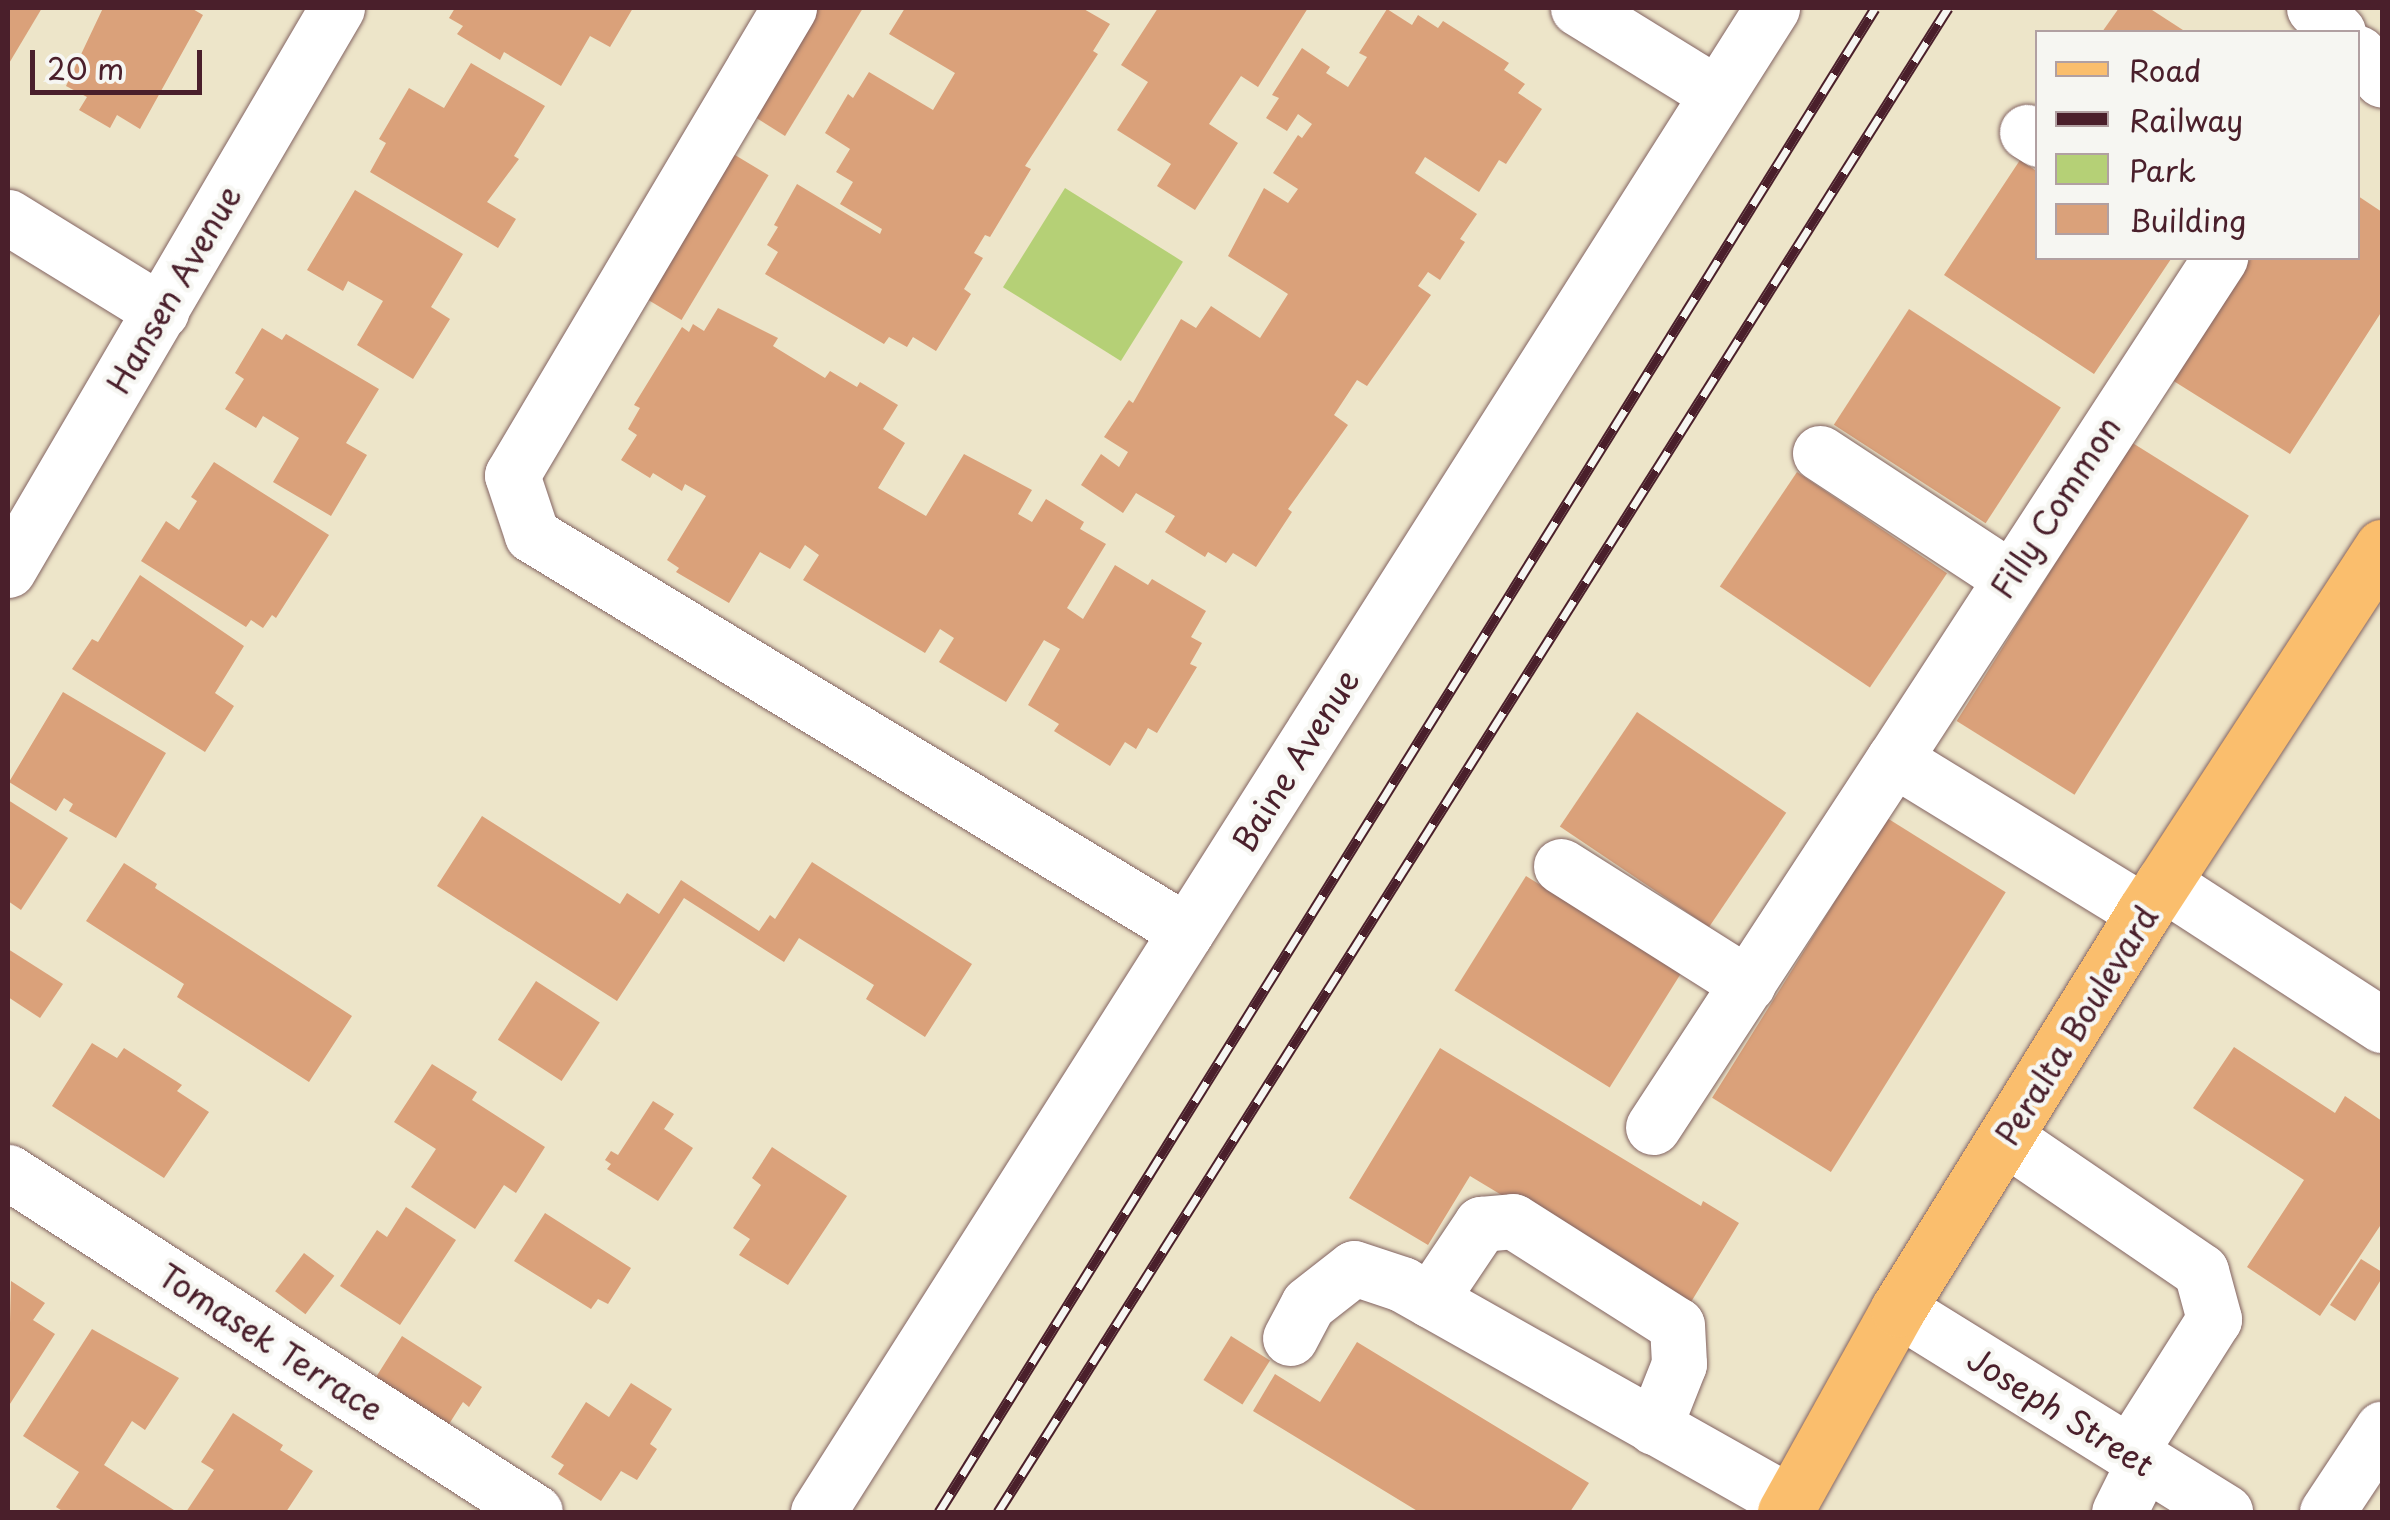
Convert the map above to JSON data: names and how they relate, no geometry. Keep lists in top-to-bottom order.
{
  "streets": {
    "main road": ["Peralta Boulevard"],
    "street": [
      "Hansen Avenue",
      "Filly Common",
      "Baine Avenue",
      "Tomasek Terrace",
      "Joseph Street"
    ]
  },
  "crossings": [
    ["Peralta Boulevard", "Joseph Street"]
  ],
  "legend": [
    "Road",
    "Railway",
    "Park",
    "Building"
  ],
  "scale_bar": "20 m"
}
